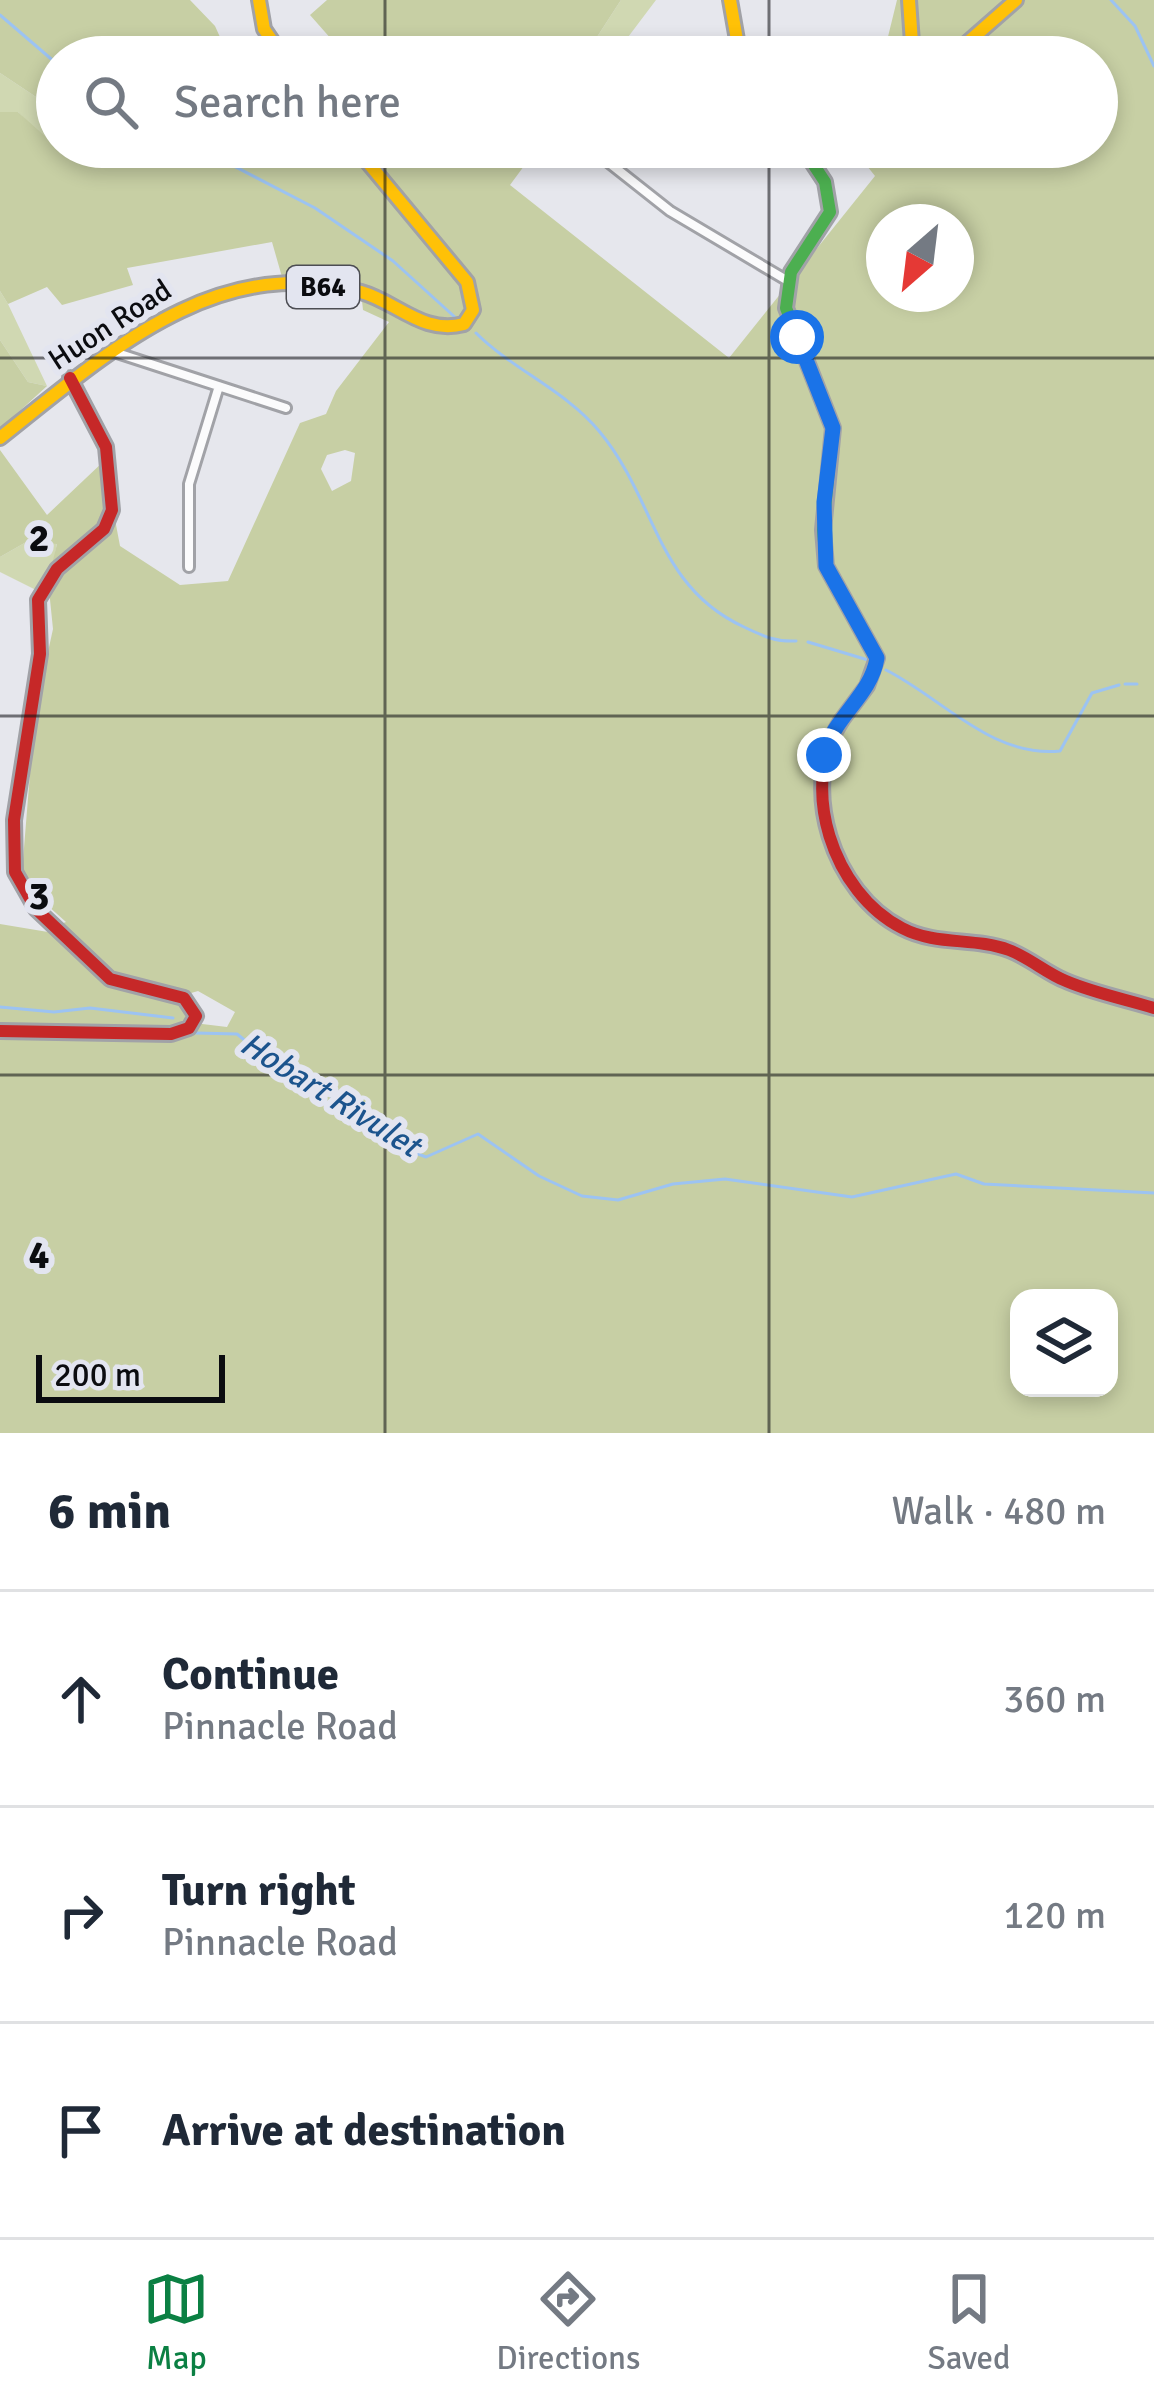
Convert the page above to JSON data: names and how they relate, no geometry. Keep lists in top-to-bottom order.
{
  "streets": {
    "main road": ["B64", "Huon Road"]
  },
  "water": ["Hobart Rivulet"],
  "scale_bar": "200 m",
  "north": "bottom left",
  "page": {
    "search": "Search here",
    "scale": "200 m",
    "heading": ["6 min", "Walk · 480 m"],
    "list": [
      ["Continue", "Pinnacle Road", "360 m"],
      ["Turn right", "Pinnacle Road", "120 m"],
      "Arrive at destination"
    ],
    "nav": ["Map", "Directions", "Saved"]
  },
  "grid": {
    "rows": ["2", "3", "4"]
  }
}
